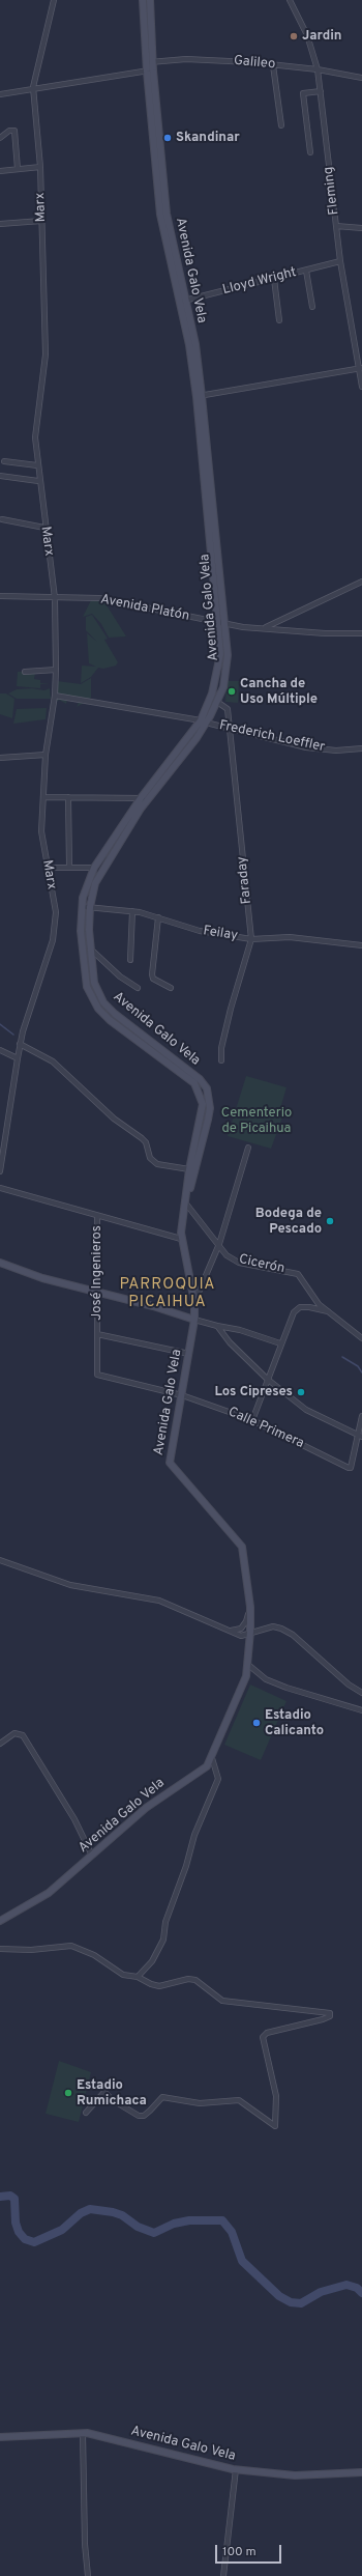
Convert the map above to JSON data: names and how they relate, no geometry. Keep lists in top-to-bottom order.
{
  "streets": {
    "main road": ["Avenida Galo Vela"],
    "street": [
      "Galileo",
      "Fleming",
      "Marx",
      "Lloyd Wright",
      "Avenida Platón",
      "Frederich Loeffler",
      "Faraday",
      "Feilay",
      "Cicerón",
      "José Ingenieros",
      "Calle Primera"
    ]
  },
  "crossings": [
    ["Galileo", "Fleming"],
    ["Galileo", "Avenida Galo Vela"],
    ["Fleming", "Lloyd Wright"],
    ["Marx", "Avenida Platón"],
    ["Marx", "Frederich Loeffler"],
    ["Avenida Galo Vela", "Lloyd Wright"],
    ["Avenida Galo Vela", "Avenida Platón"],
    ["Avenida Galo Vela", "Frederich Loeffler"],
    ["Avenida Galo Vela", "Faraday"],
    ["Avenida Galo Vela", "Feilay"],
    ["Avenida Galo Vela", "Cicerón"],
    ["Avenida Galo Vela", "José Ingenieros"],
    ["Avenida Galo Vela", "Calle Primera"],
    ["Frederich Loeffler", "Faraday"],
    ["Faraday", "Feilay"],
    ["José Ingenieros", "Calle Primera"]
  ],
  "districts": ["PARROQUIA PICAIHUA"],
  "parks": ["Cementerio de Picaihua"],
  "places": [
    "Jardin",
    "Skandinar",
    "Cancha de Uso Múltiple",
    "Bodega de Pescado",
    "Los Cipreses",
    "Estadio Calicanto",
    "Estadio Rumichaca"
  ],
  "scale_bar": "100 m"
}
